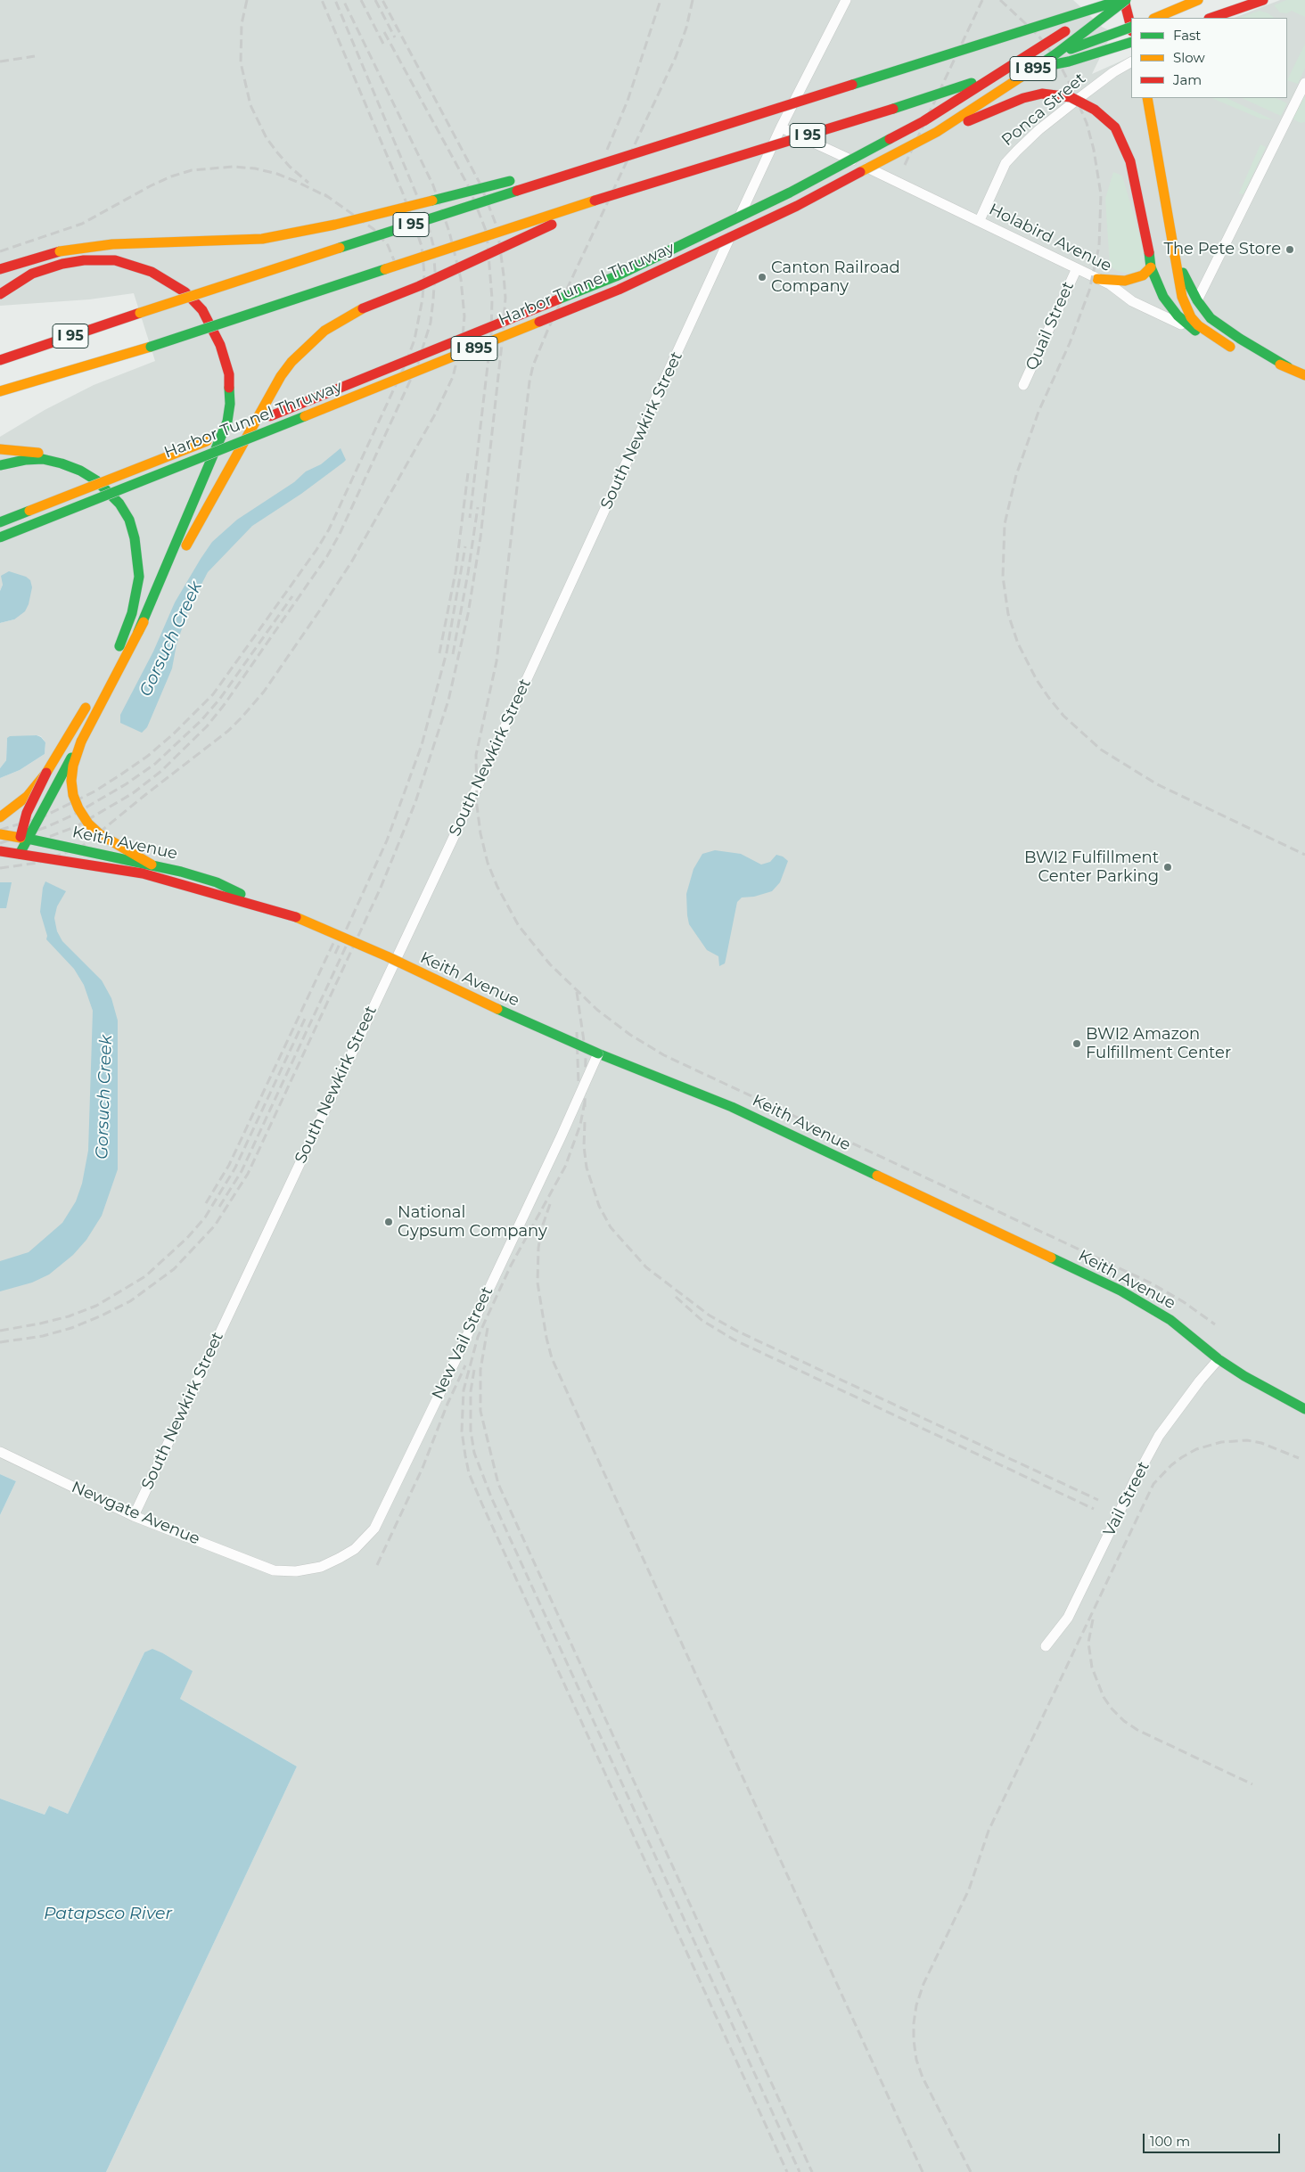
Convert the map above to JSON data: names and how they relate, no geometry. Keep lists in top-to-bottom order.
{
  "streets": {
    "main road": [
      "I 895",
      "I 95",
      "Holabird Avenue",
      "Harbor Tunnel Thruway",
      "Keith Avenue"
    ],
    "street": [
      "Ponca Street",
      "Quail Street",
      "South Newkirk Street",
      "New Vail Street",
      "Vail Street",
      "Newgate Avenue"
    ]
  },
  "crossings": [
    ["Ponca Street", "Holabird Avenue"],
    ["I 95", "Harbor Tunnel Thruway"],
    ["Holabird Avenue", "Quail Street"],
    ["Holabird Avenue", "South Newkirk Street"],
    ["South Newkirk Street", "Keith Avenue"],
    ["South Newkirk Street", "Newgate Avenue"],
    ["Keith Avenue", "New Vail Street"],
    ["Keith Avenue", "Vail Street"],
    ["New Vail Street", "Newgate Avenue"]
  ],
  "water": ["Gorsuch Creek", "Patapsco River"],
  "places": [
    "The Pete Store",
    "Canton Railroad Company",
    "BWI2 Fulfillment Center Parking",
    "BWI2 Amazon Fulfillment Center",
    "National Gypsum Company"
  ],
  "legend": ["Fast", "Slow", "Jam"],
  "scale_bar": "100 m"
}
